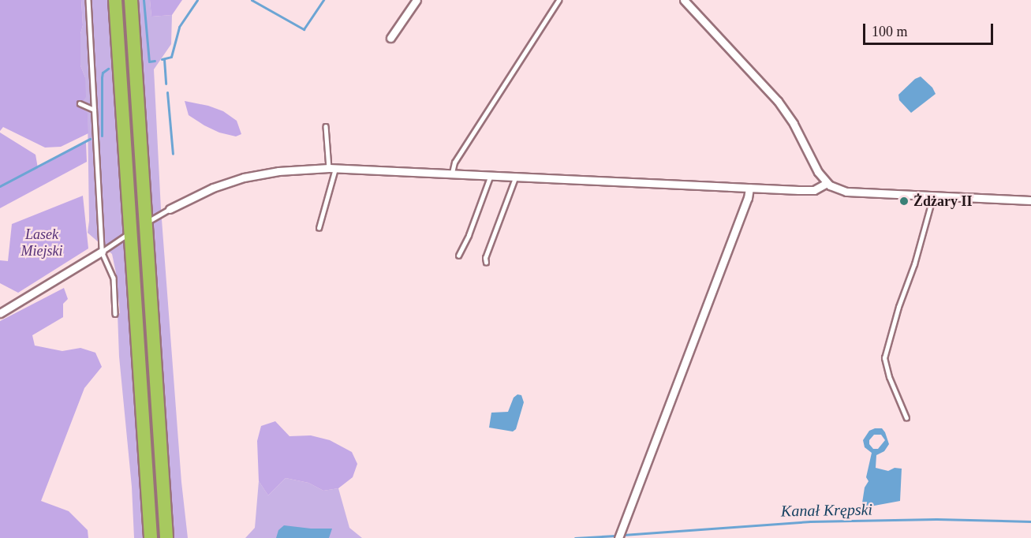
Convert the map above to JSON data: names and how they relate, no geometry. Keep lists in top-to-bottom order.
{
  "water": ["Kanał Krępski"],
  "parks": ["Lasek Miejski"],
  "places": ["Żdżary II"],
  "scale_bar": "100 m"
}
